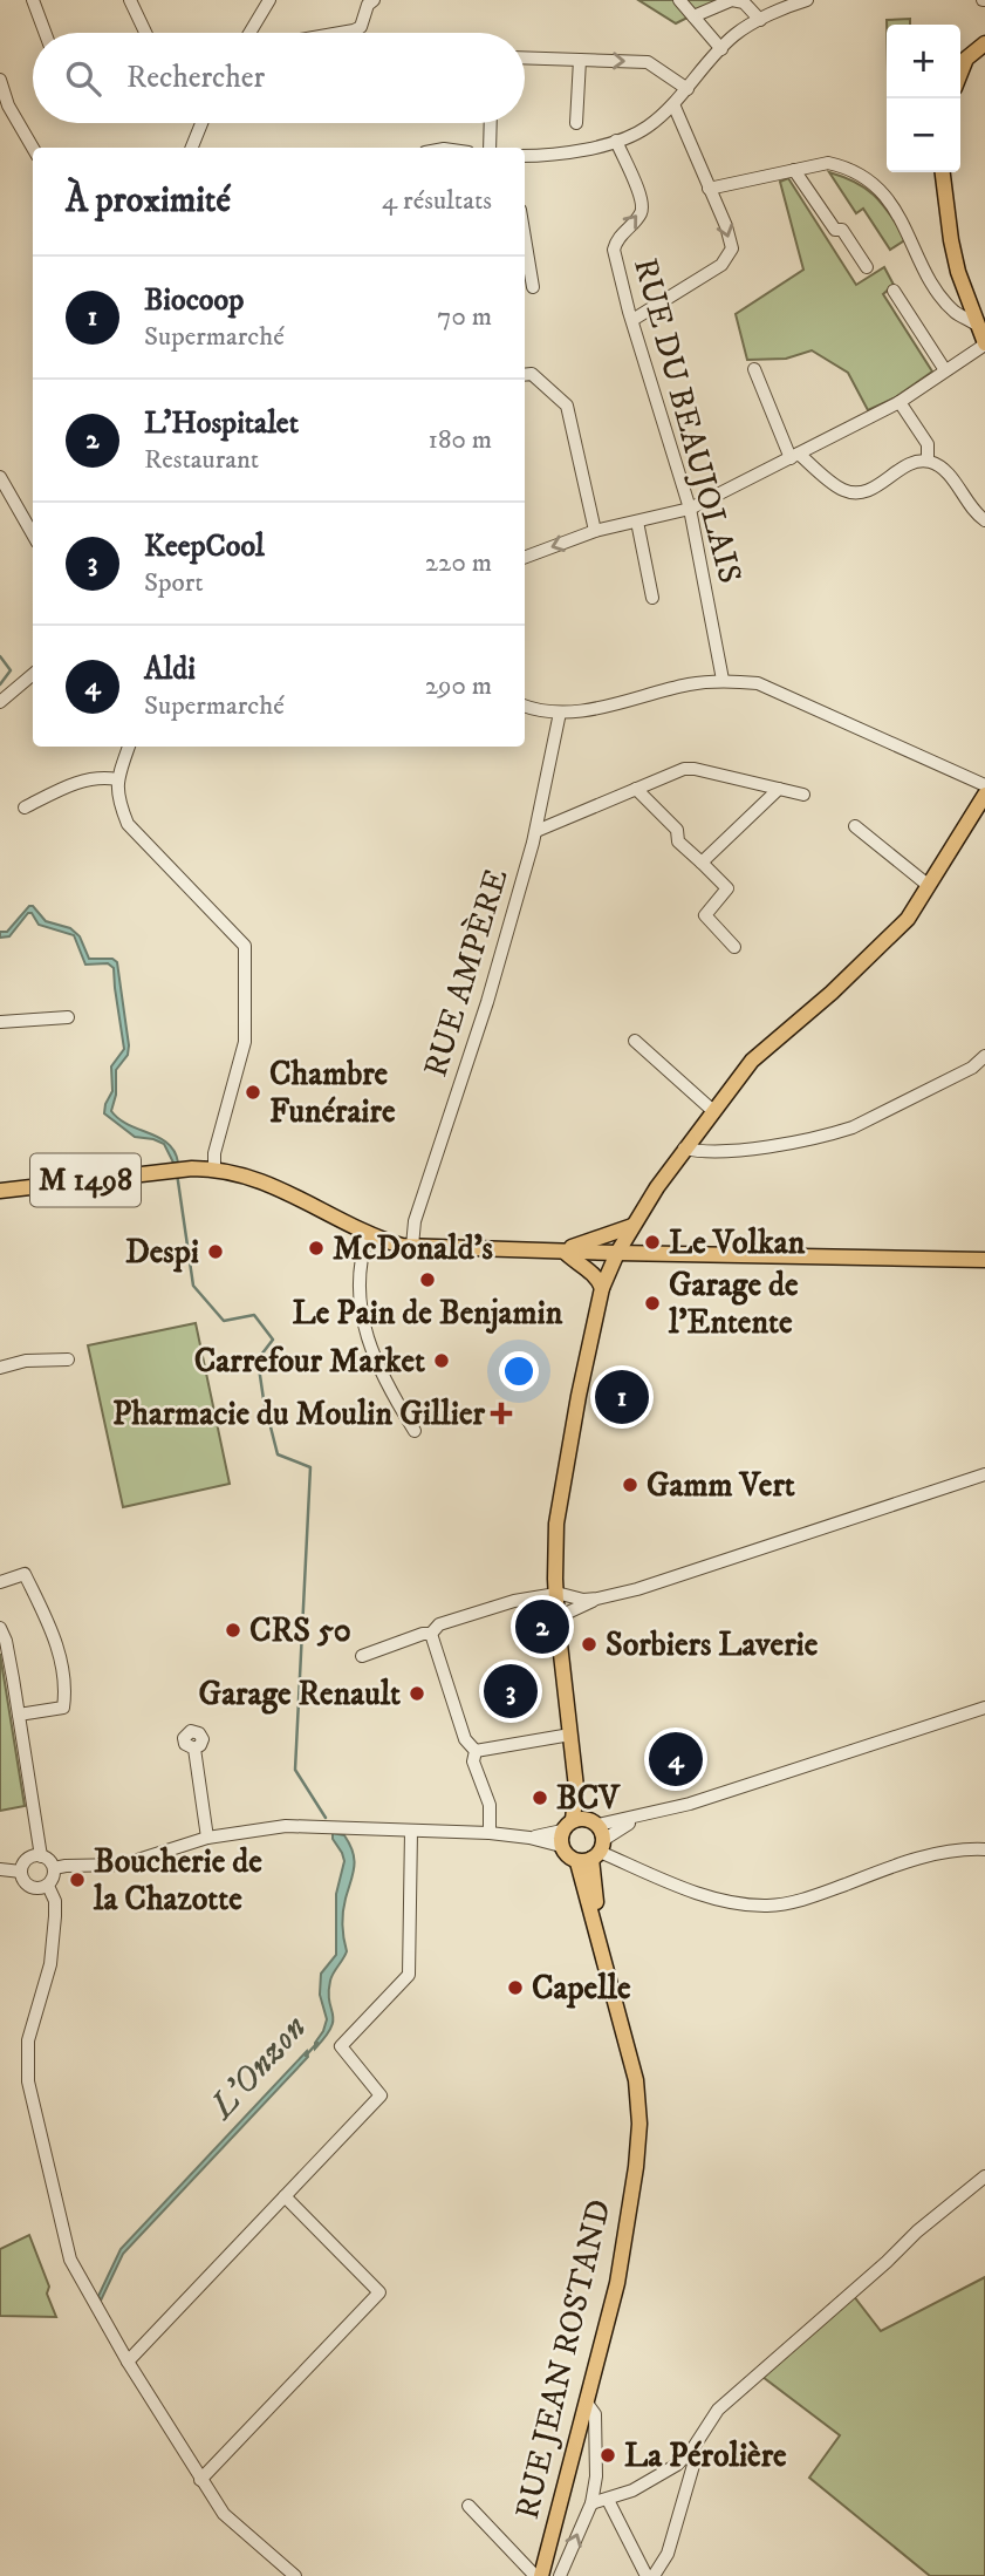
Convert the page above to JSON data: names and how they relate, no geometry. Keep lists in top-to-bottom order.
{
  "streets": {
    "main road": ["M 1498", "RUE JEAN ROSTAND"],
    "street": ["RUE DU BEAUJOLAIS", "RUE AMPÈRE"]
  },
  "crossings": [
    ["RUE AMPÈRE", "M 1498"]
  ],
  "water": ["L'Onzon"],
  "places": {
    "other": [
      "Chambre Funéraire",
      "Le Volkan",
      "McDonald's",
      "Despi",
      "Le Pain de Benjamin",
      "Garage de l'Entente",
      "Carrefour Market",
      "Gamm Vert",
      "CRS 50",
      "Sorbiers Laverie",
      "Garage Renault",
      "BCV",
      "Boucherie de la Chazotte",
      "Capelle",
      "La Pérolière"
    ],
    "health": ["Pharmacie du Moulin Gillier"]
  },
  "page": {
    "map_buttons": ["+", "−"],
    "search": "Rechercher",
    "heading": ["À proximité", "4 résultats"],
    "list": [
      {
        "mark": "1",
        "name": "Biocoop",
        "note": "Supermarché",
        "value": "70 m"
      },
      {
        "mark": "2",
        "name": "L'Hospitalet",
        "note": "Restaurant",
        "value": "180 m"
      },
      {
        "mark": "3",
        "name": "KeepCool",
        "note": "Sport",
        "value": "220 m"
      },
      {
        "mark": "4",
        "name": "Aldi",
        "note": "Supermarché",
        "value": "290 m"
      }
    ],
    "pins": [
      "1",
      "2",
      "3",
      "4"
    ]
  }
}
